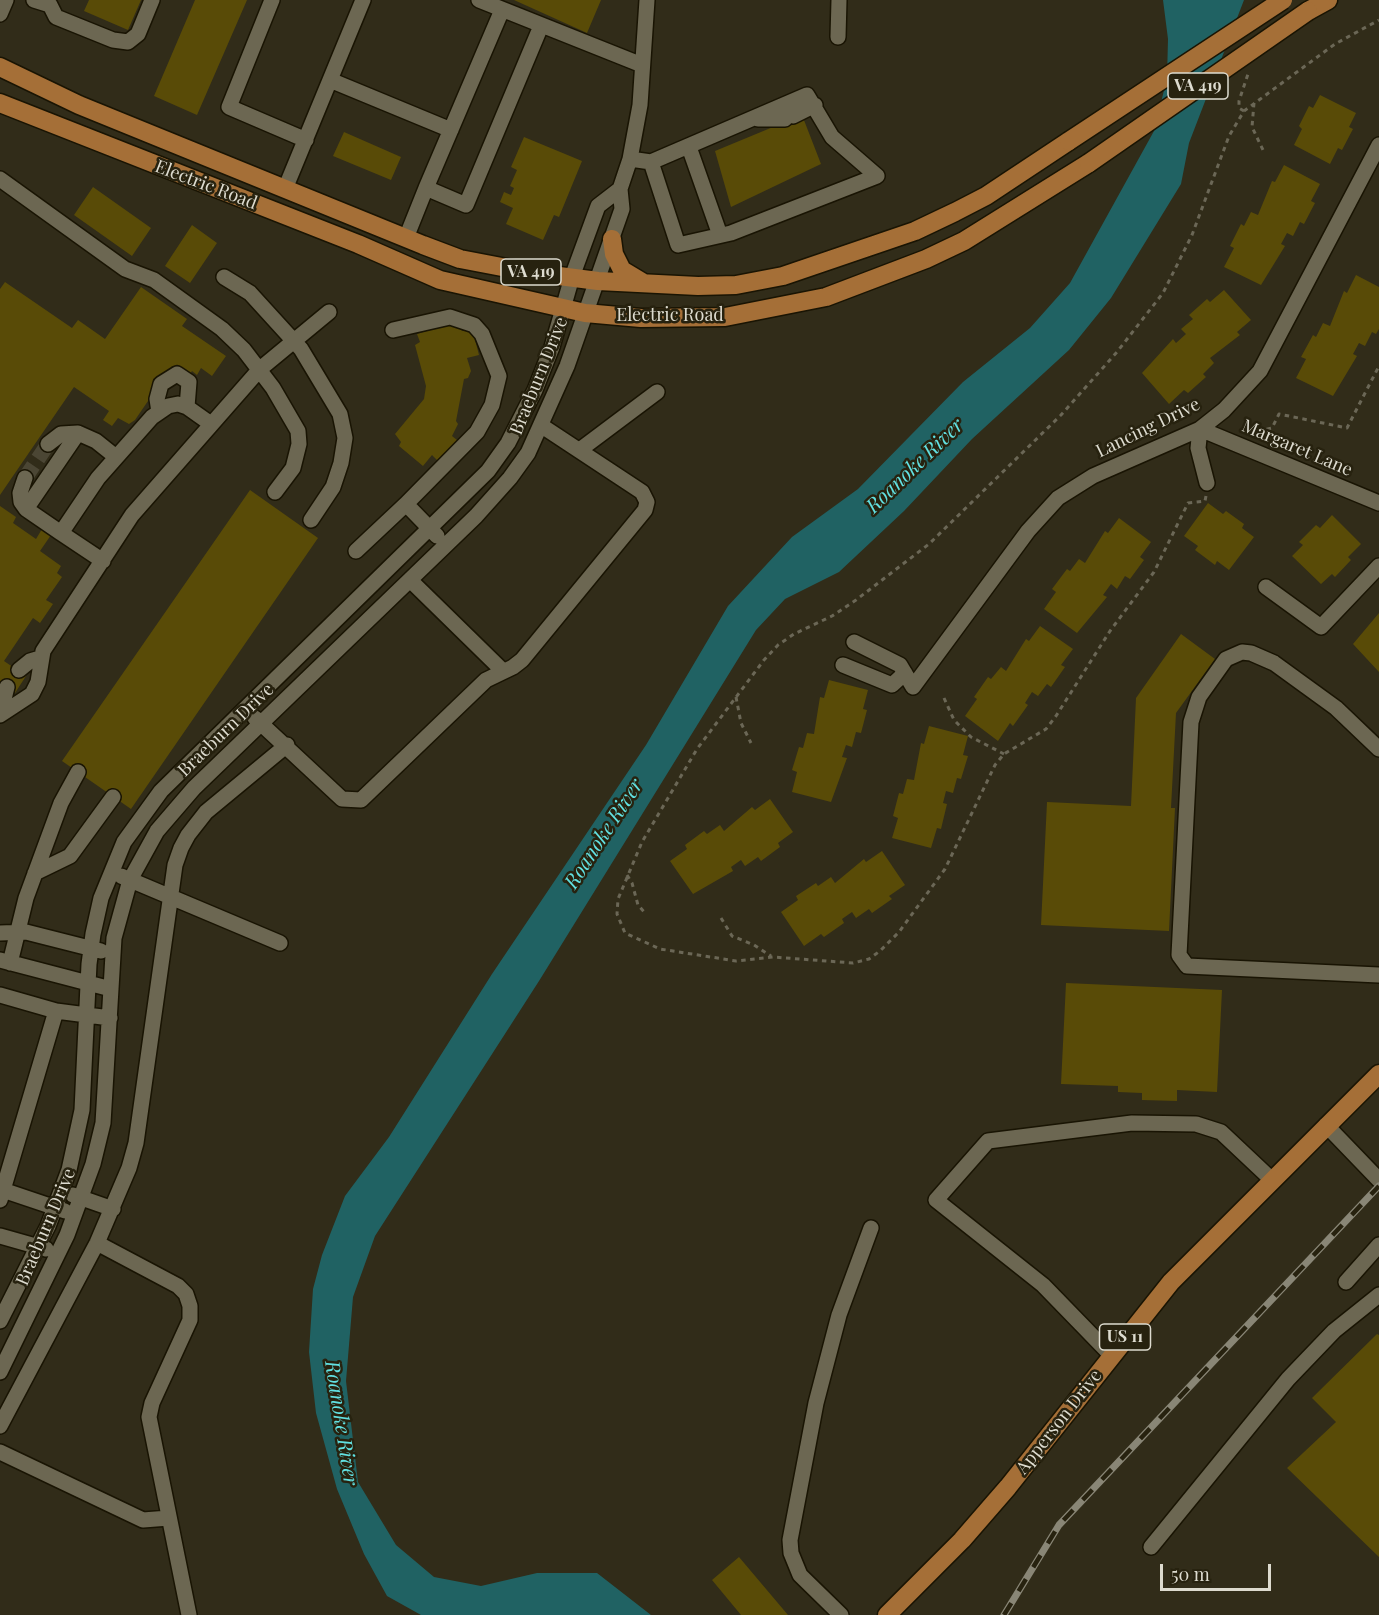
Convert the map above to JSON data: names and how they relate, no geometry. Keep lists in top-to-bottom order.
{
  "streets": {
    "main road": [
      "VA 419",
      "Electric Road",
      "US 11",
      "Apperson Drive"
    ],
    "street": ["Braeburn Drive", "Lancing Drive", "Margaret Lane"]
  },
  "crossings": [
    ["Electric Road", "Braeburn Drive"],
    ["Lancing Drive", "Margaret Lane"]
  ],
  "water": ["Roanoke River"],
  "scale_bar": "50 m"
}
